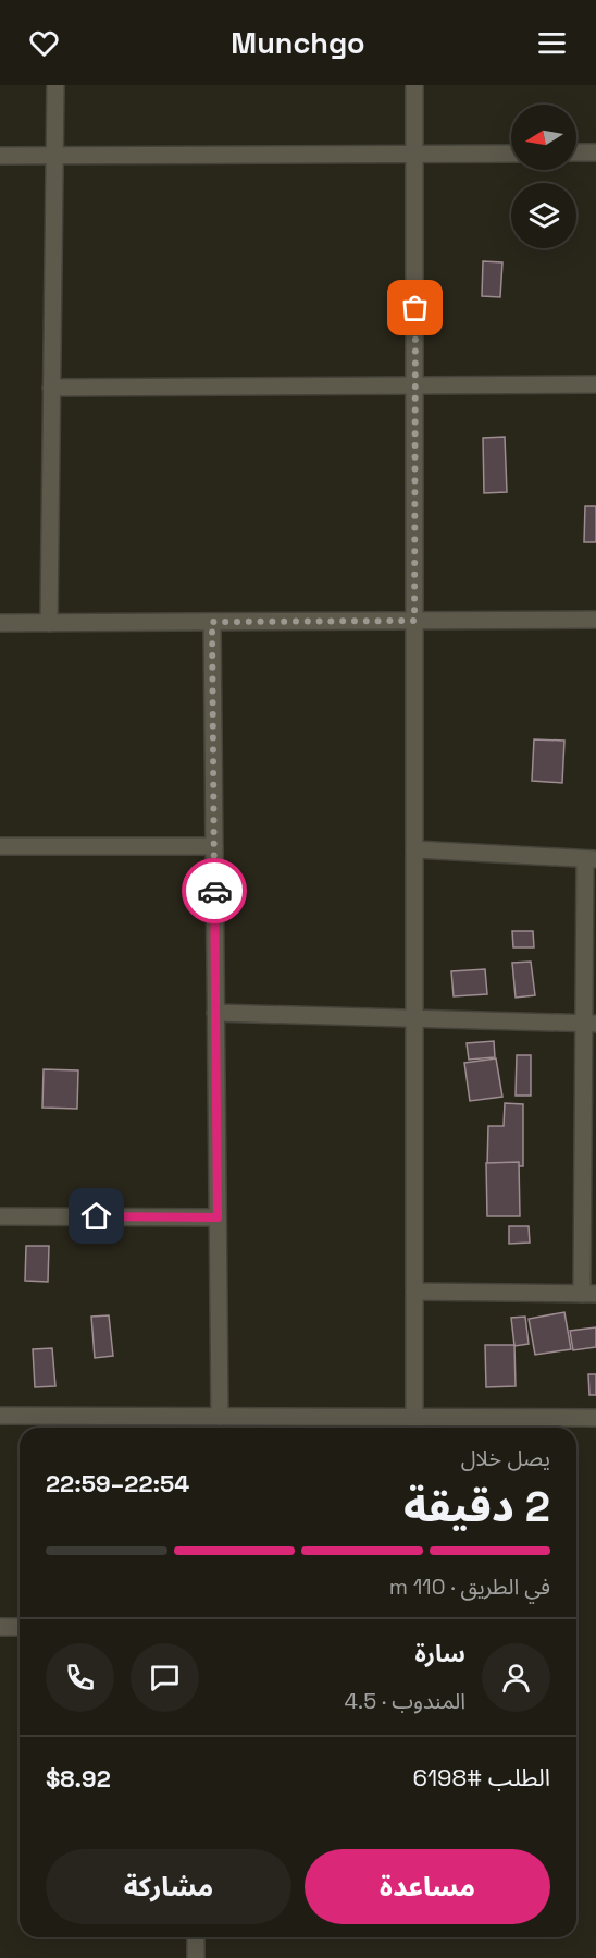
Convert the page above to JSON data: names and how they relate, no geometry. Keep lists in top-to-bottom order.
{
  "north": "left",
  "page": {
    "header": "Munchgo",
    "heading": ["2 دقيقة", "يصل خلال", "22:54–22:59"],
    "panel": [
      "سارة",
      "المندوب · 4.5",
      "الطلب #6198",
      "$8.92"
    ],
    "bar": "في الطريق · 110 m",
    "buttons": ["مساعدة", "مشاركة"]
  }
}
